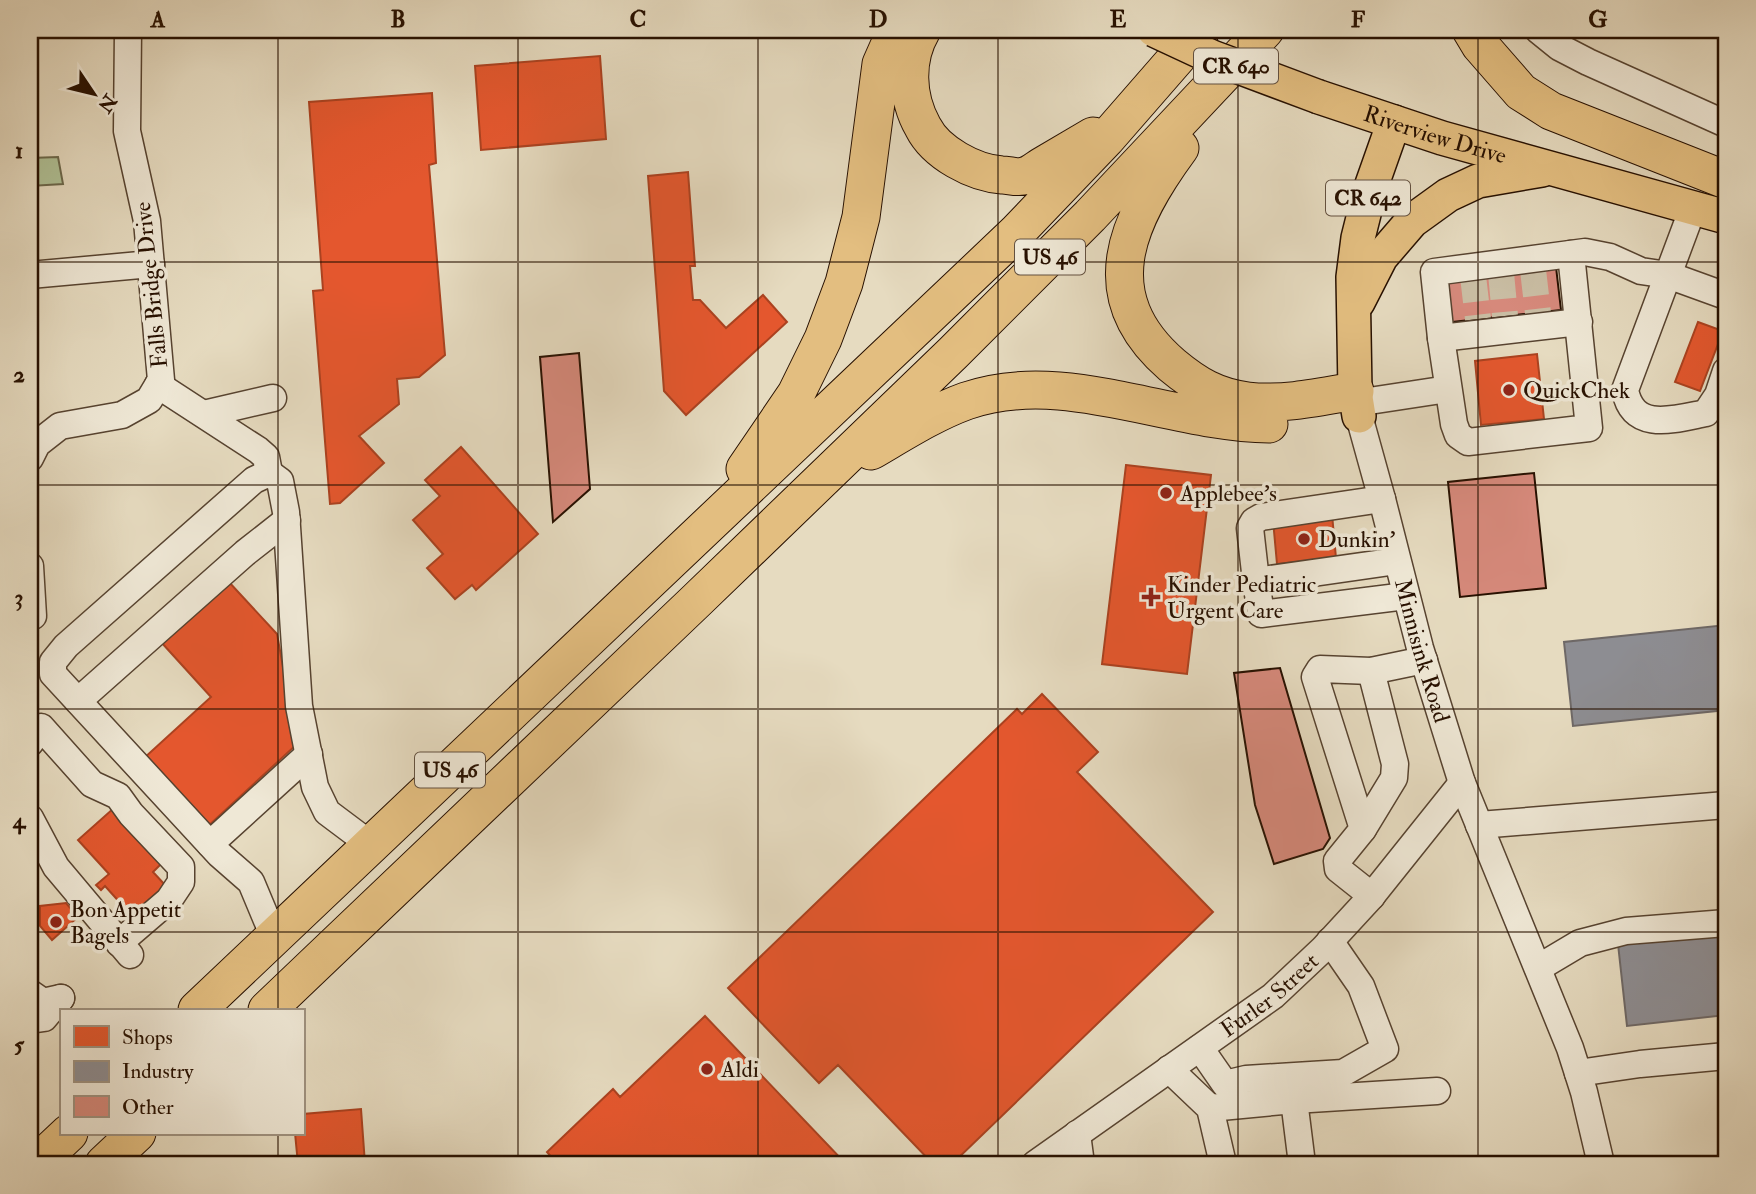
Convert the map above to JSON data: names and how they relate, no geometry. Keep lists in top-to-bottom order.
{
  "streets": {
    "highway": ["US 46"],
    "main road": [
      "CR 640",
      "Riverview Drive",
      "CR 642",
      "Minnisink Road"
    ],
    "street": ["Falls Bridge Drive", "Furler Street"]
  },
  "crossings": [
    ["Riverview Drive", "Minnisink Road"],
    ["Minnisink Road", "Furler Street"]
  ],
  "places": {
    "other": [
      "QuickChek",
      "Applebee's",
      "Dunkin'",
      "Bon Appetit Bagels",
      "Aldi"
    ],
    "health": ["Kinder Pediatric Urgent Care"]
  },
  "legend": ["Shops", "Industry", "Other"],
  "north": "bottom right",
  "grid": {
    "columns": [
      "A",
      "B",
      "C",
      "D",
      "E",
      "F",
      "G"
    ],
    "rows": [
      "1",
      "2",
      "3",
      "4",
      "5"
    ]
  }
}
